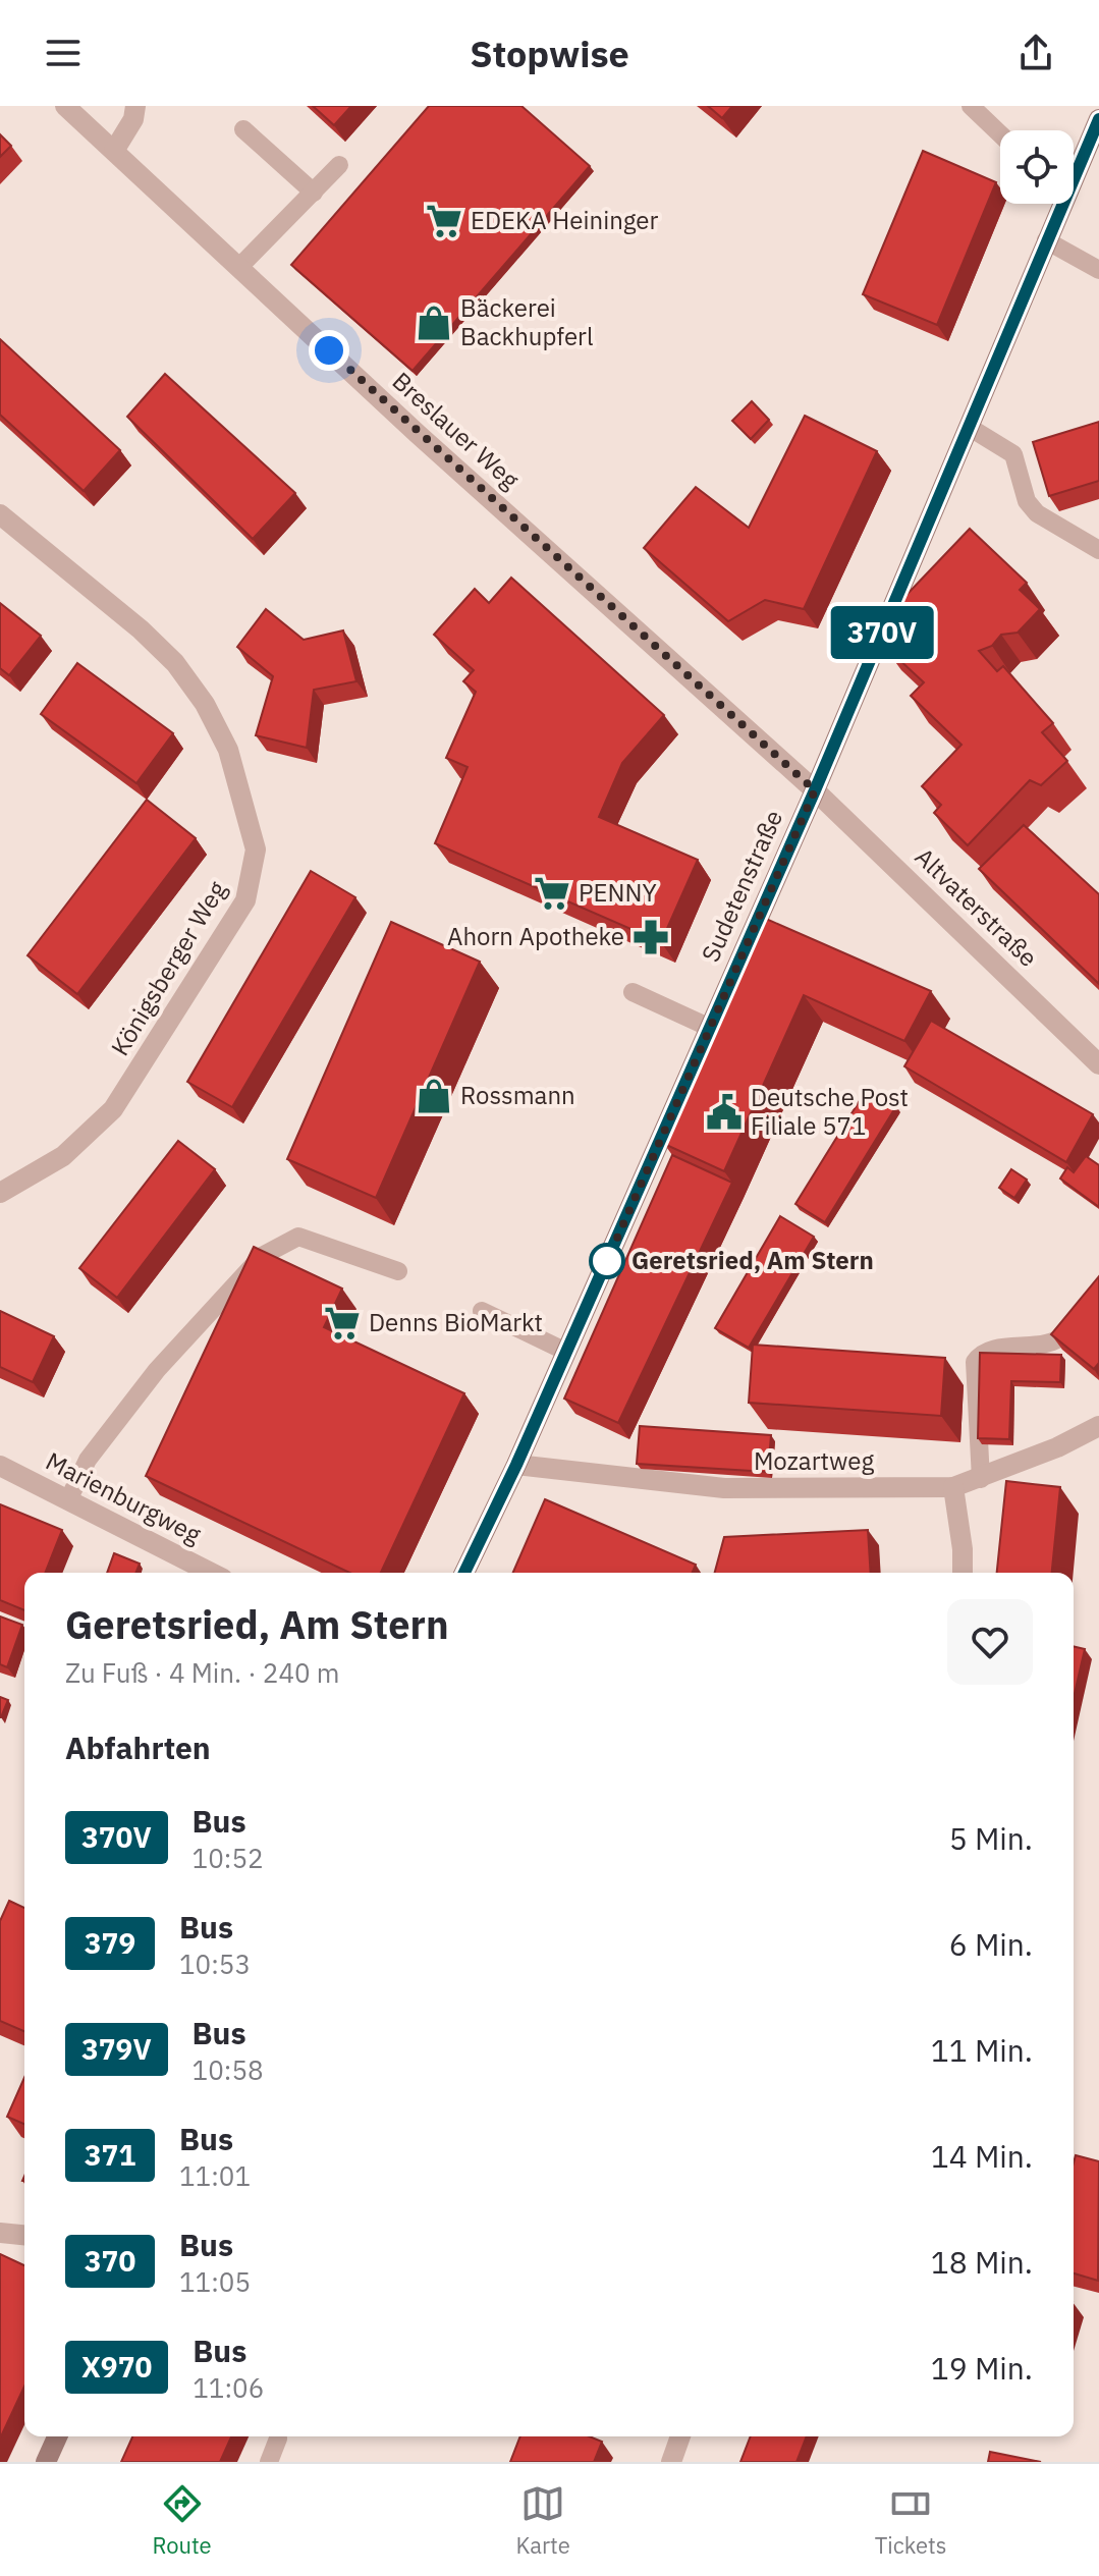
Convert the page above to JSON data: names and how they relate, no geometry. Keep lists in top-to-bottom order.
{
  "streets": {
    "street": [
      "Breslauer Weg",
      "Sudetenstraße",
      "Altvaterstraße",
      "Königsberger Weg",
      "Mozartweg",
      "Marienburgweg"
    ]
  },
  "crossings": [
    ["Breslauer Weg", "Sudetenstraße"],
    ["Breslauer Weg", "Altvaterstraße"],
    ["Sudetenstraße", "Altvaterstraße"],
    ["Sudetenstraße", "Mozartweg"]
  ],
  "places": {
    "supermarket": ["EDEKA Heininger", "PENNY", "Denns BioMarkt"],
    "shop": ["Bäckerei Backhupferl", "Rossmann"],
    "pharmacy": ["Ahorn Apotheke"],
    "public building": ["Deutsche Post Filiale 571"],
    "other": ["Geretsried, Am Stern"]
  },
  "lines": ["bus line 370V"],
  "page": {
    "header": "Stopwise",
    "on_map": "370V",
    "heading": [
      ["Geretsried, Am Stern", "Zu Fuß · 4 Min. · 240 m"],
      "Abfahrten"
    ],
    "list": [
      {
        "mark": "370V",
        "name": "Bus",
        "note": "10:52",
        "value": "5 Min."
      },
      {
        "mark": "379",
        "name": "Bus",
        "note": "10:53",
        "value": "6 Min."
      },
      {
        "mark": "379V",
        "name": "Bus",
        "note": "10:58",
        "value": "11 Min."
      },
      {
        "mark": "371",
        "name": "Bus",
        "note": "11:01",
        "value": "14 Min."
      },
      {
        "mark": "370",
        "name": "Bus",
        "note": "11:05",
        "value": "18 Min."
      },
      {
        "mark": "X970",
        "name": "Bus",
        "note": "11:06",
        "value": "19 Min."
      }
    ],
    "tabs": ["Route", "Karte", "Tickets"]
  }
}
